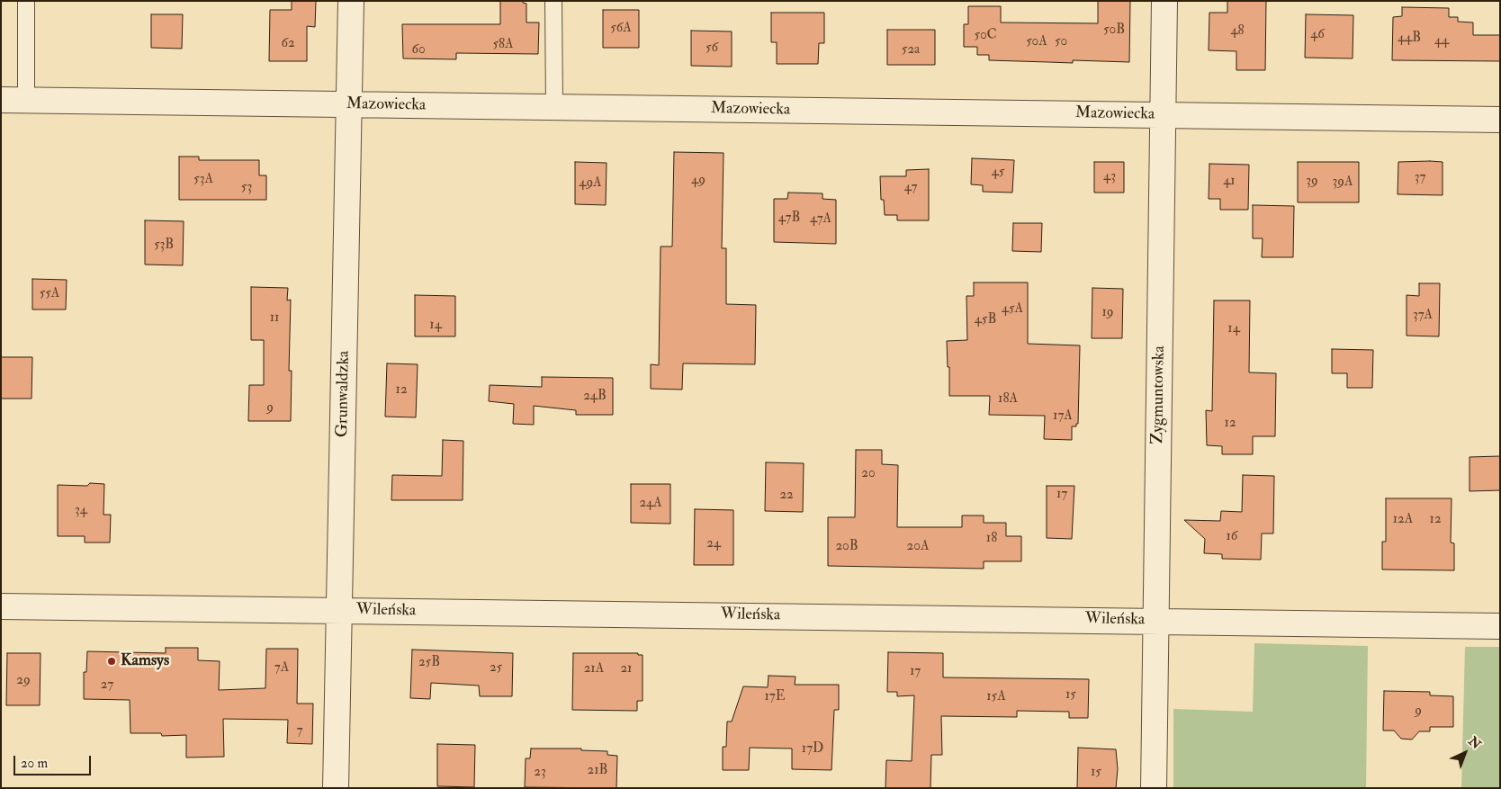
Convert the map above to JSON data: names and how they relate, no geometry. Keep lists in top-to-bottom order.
{
  "streets": {
    "street": [
      "Mazowiecka",
      "Grunwaldzka",
      "Zygmuntowska",
      "Wileńska"
    ]
  },
  "crossings": [
    ["Mazowiecka", "Grunwaldzka"],
    ["Mazowiecka", "Zygmuntowska"],
    ["Grunwaldzka", "Wileńska"],
    ["Zygmuntowska", "Wileńska"]
  ],
  "places": ["Kamsys"],
  "house_numbers": [
    "56A",
    "50B",
    "48",
    "46",
    "50C",
    "44B",
    "44",
    "50A",
    "50",
    "62",
    "58A",
    "56",
    "60",
    "52a",
    "45",
    "43",
    "37",
    "53A",
    "49",
    "41",
    "39",
    "39A",
    "49A",
    "53",
    "47",
    "47B",
    "47A",
    "53B",
    "55A",
    "45A",
    "19",
    "37A",
    "11",
    "45B",
    "14",
    "14",
    "12",
    "24B",
    "18A",
    "9",
    "17A",
    "12",
    "20",
    "17",
    "22",
    "24A",
    "34",
    "12A",
    "12",
    "16",
    "18",
    "24",
    "20B",
    "20A",
    "25B",
    "7A",
    "25",
    "21A",
    "21",
    "17",
    "29",
    "27",
    "15",
    "17E",
    "15A",
    "9",
    "7",
    "17D",
    "21B",
    "23",
    "15"
  ],
  "scale_bar": "20 m",
  "north": "top right"
}
